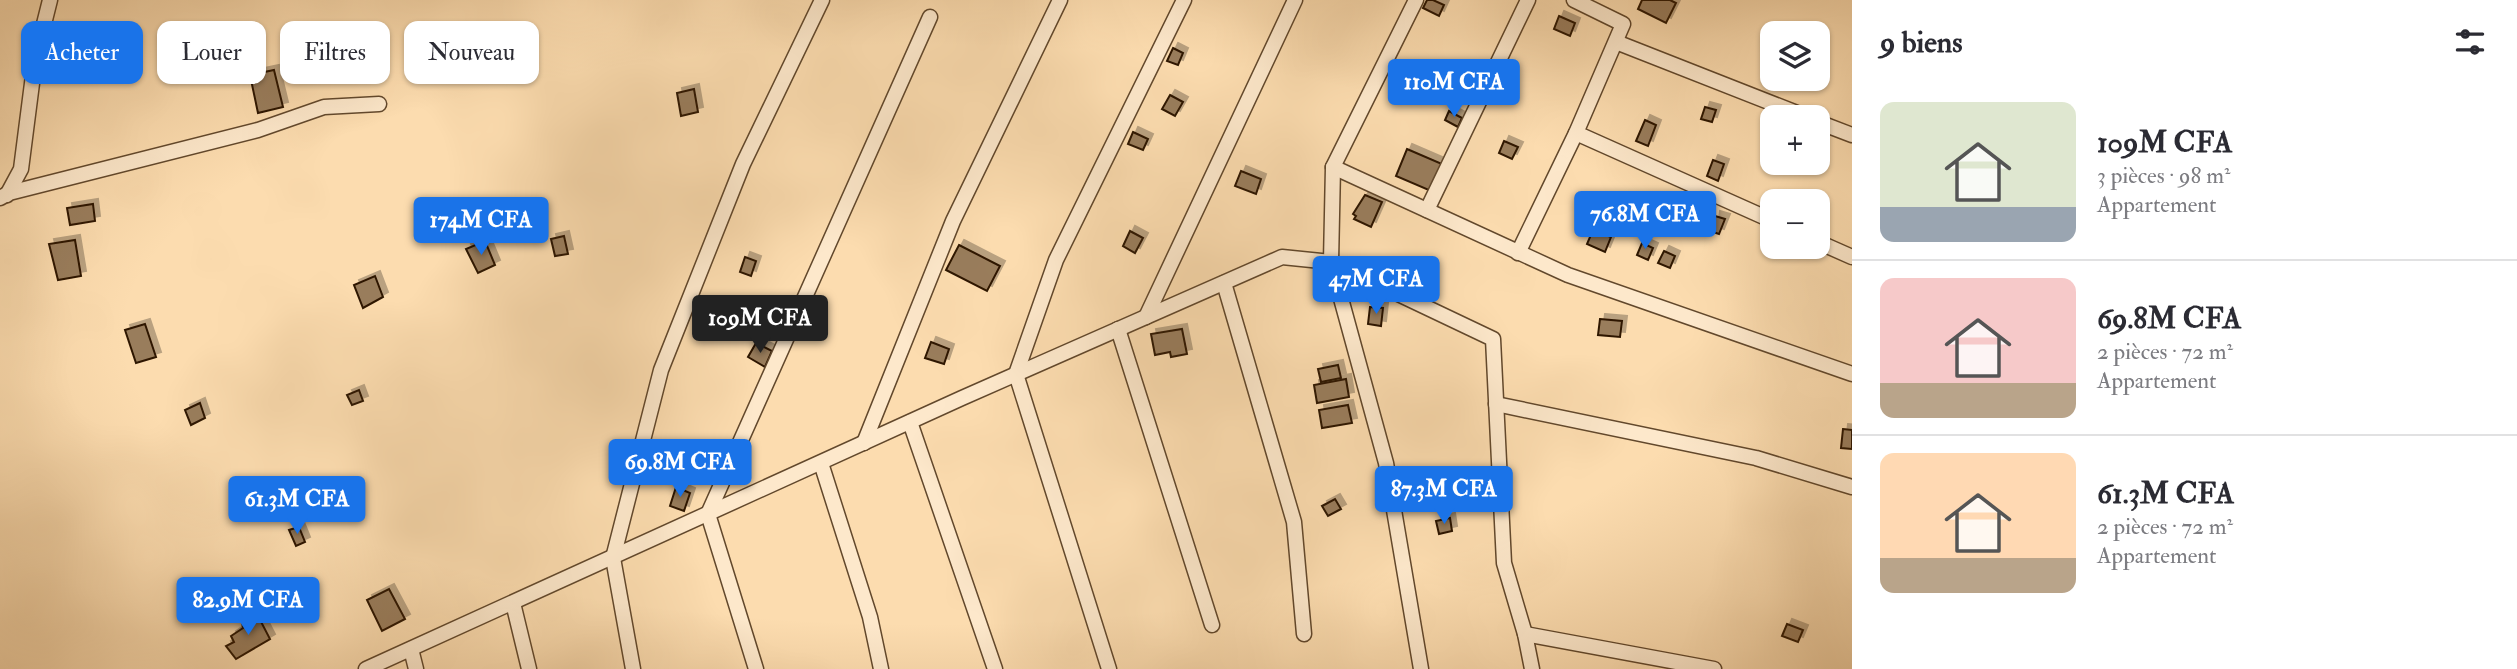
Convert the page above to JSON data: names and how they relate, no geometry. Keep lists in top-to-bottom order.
{
  "page": {
    "heading": "9 biens",
    "map_buttons": ["+", "−"],
    "chip": [
      "Acheter",
      "Louer",
      "Filtres",
      "Nouveau"
    ],
    "price": [
      "110M CFA",
      "76.8M CFA",
      "174M CFA",
      "47M CFA",
      "109M CFA",
      "69.8M CFA",
      "87.3M CFA",
      "61.3M CFA",
      "82.9M CFA"
    ],
    "list": [
      {
        "name": "109M CFA",
        "note": "3 pièces · 98 m² · Appartement"
      },
      {
        "name": "69.8M CFA",
        "note": "2 pièces · 72 m² · Appartement"
      },
      {
        "name": "61.3M CFA",
        "note": "2 pièces · 72 m² · Appartement"
      }
    ]
  }
}
